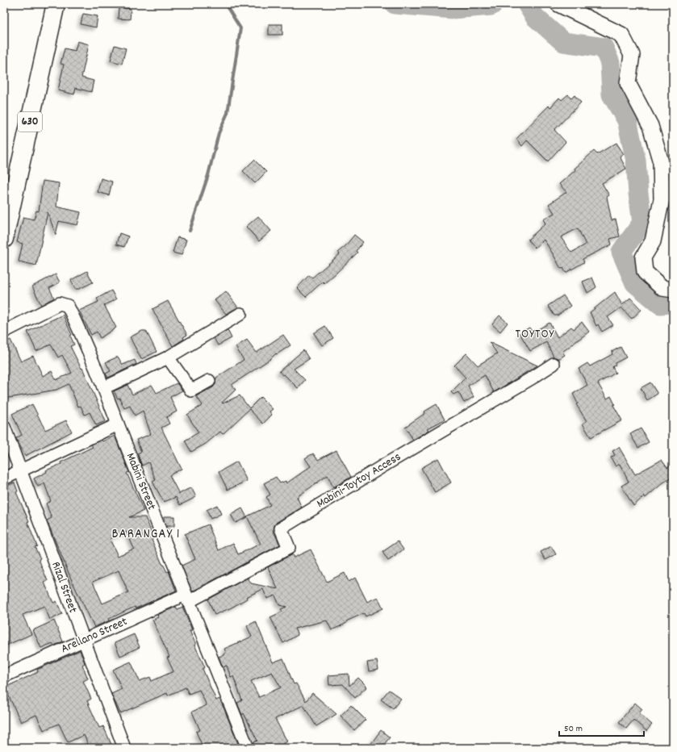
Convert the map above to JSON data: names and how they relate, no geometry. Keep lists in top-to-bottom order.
{
  "streets": {
    "main road": ["630"],
    "street": [
      "Mabini-Toytoy Access",
      "Mabini Street",
      "Rizal Street",
      "Arellano Street"
    ]
  },
  "crossings": [
    ["Mabini-Toytoy Access", "Mabini Street"],
    ["Mabini-Toytoy Access", "Arellano Street"],
    ["Mabini Street", "Arellano Street"],
    ["Rizal Street", "Arellano Street"]
  ],
  "districts": ["TOYTOY", "BARANGAY 1"],
  "scale_bar": "50 m"
}
